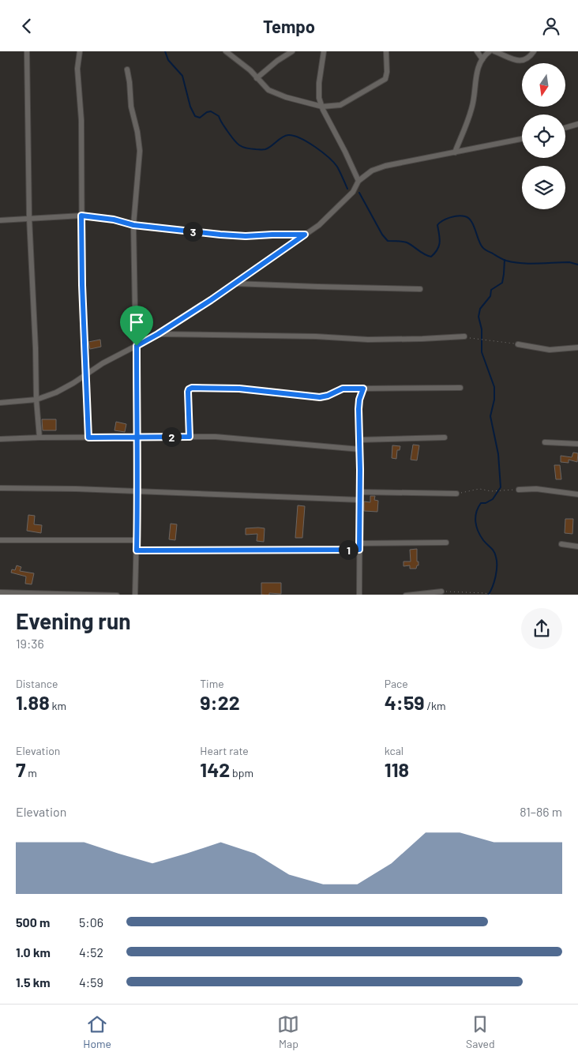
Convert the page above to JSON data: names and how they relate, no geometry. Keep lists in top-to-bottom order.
{
  "north": "bottom",
  "page": {
    "header": "Tempo",
    "pins": ["3", "2", "1"],
    "heading": ["Evening run", "19:36"],
    "stats": [
      ["Distance", "1.88 km"],
      ["Time", "9:22"],
      ["Pace", "4:59 /km"],
      ["Elevation", "7 m"],
      ["Heart rate", "142 bpm"],
      ["kcal", "118"]
    ],
    "chart": ["Elevation", "81–86 m"],
    "list": [
      {
        "name": "500 m",
        "note": "5:06"
      },
      {
        "name": "1.0 km",
        "note": "4:52"
      },
      {
        "name": "1.5 km",
        "note": "4:59"
      }
    ],
    "tabs": ["Home", "Map", "Saved"]
  }
}
